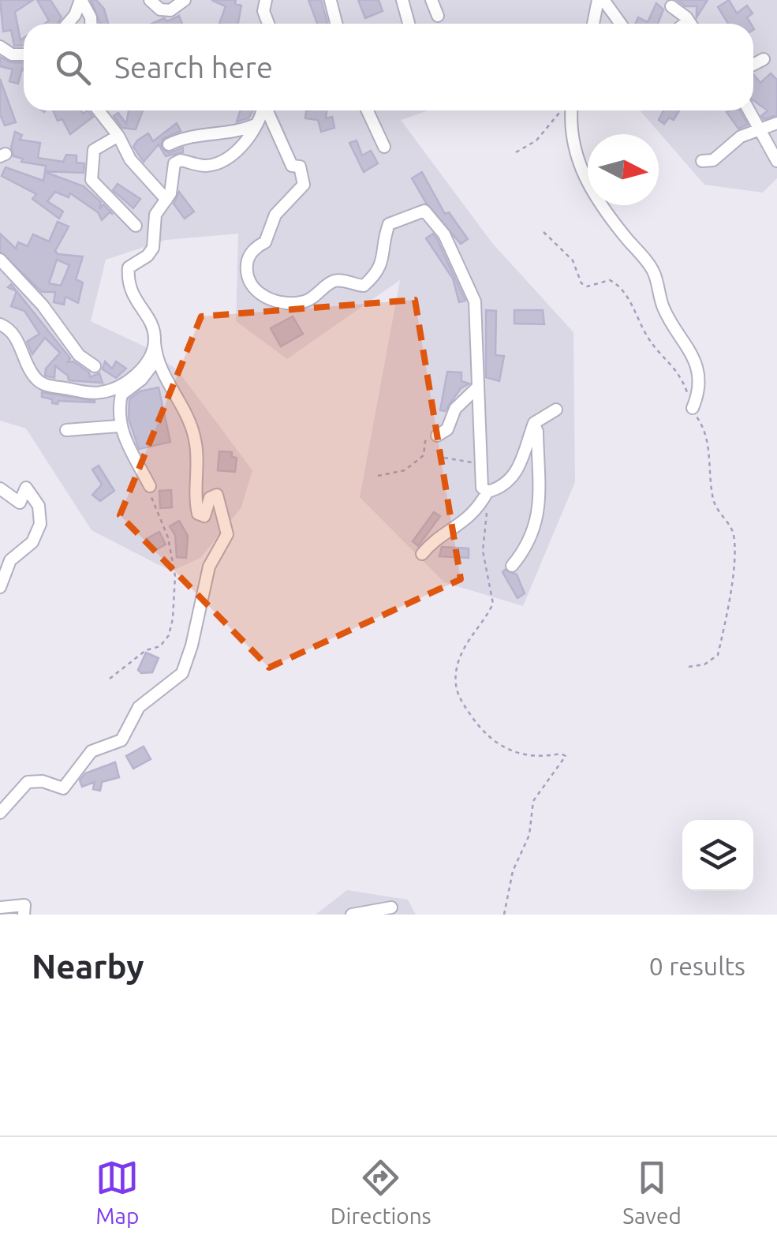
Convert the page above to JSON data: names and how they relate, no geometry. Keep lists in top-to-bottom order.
{
  "north": "right",
  "page": {
    "search": "Search here",
    "heading": ["Nearby", "0 results"],
    "nav": ["Map", "Directions", "Saved"]
  }
}
